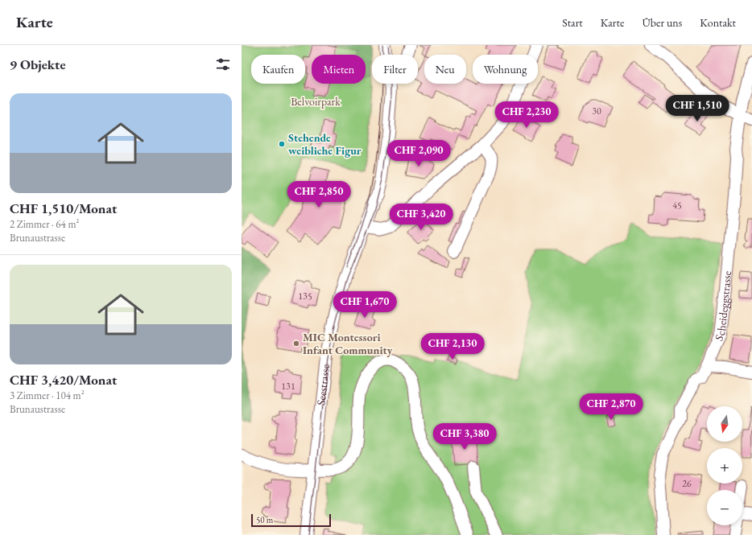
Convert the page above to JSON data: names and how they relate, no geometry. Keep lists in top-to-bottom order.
{
  "streets": {
    "street": ["Scheideggstrasse", "Seestrasse"]
  },
  "parks": ["Belvoirpark"],
  "places": ["Stehende weibliche Figur", "MIC Montessori Infant Community"],
  "house_numbers": [
    "30",
    "45",
    "135",
    "131",
    "26"
  ],
  "scale_bar": "50 m",
  "north": "bottom",
  "page": {
    "header": "Karte",
    "nav": [
      "Start",
      "Karte",
      "Über uns",
      "Kontakt"
    ],
    "heading": "9 Objekte",
    "chip": [
      "Kaufen",
      "Mieten",
      "Filter",
      "Neu",
      "Wohnung"
    ],
    "list": [
      {
        "name": "CHF 1,510/Monat",
        "note": "2 Zimmer · 64 m² · Brunaustrasse"
      },
      {
        "name": "CHF 3,420/Monat",
        "note": "3 Zimmer · 104 m² · Brunaustrasse"
      }
    ],
    "price": [
      "CHF 1,510",
      "CHF 2,230",
      "CHF 2,090",
      "CHF 2,850",
      "CHF 3,420",
      "CHF 1,670",
      "CHF 2,130",
      "CHF 2,870",
      "CHF 3,380"
    ],
    "map_buttons": ["+", "−"],
    "scale": "50 m"
  }
}
